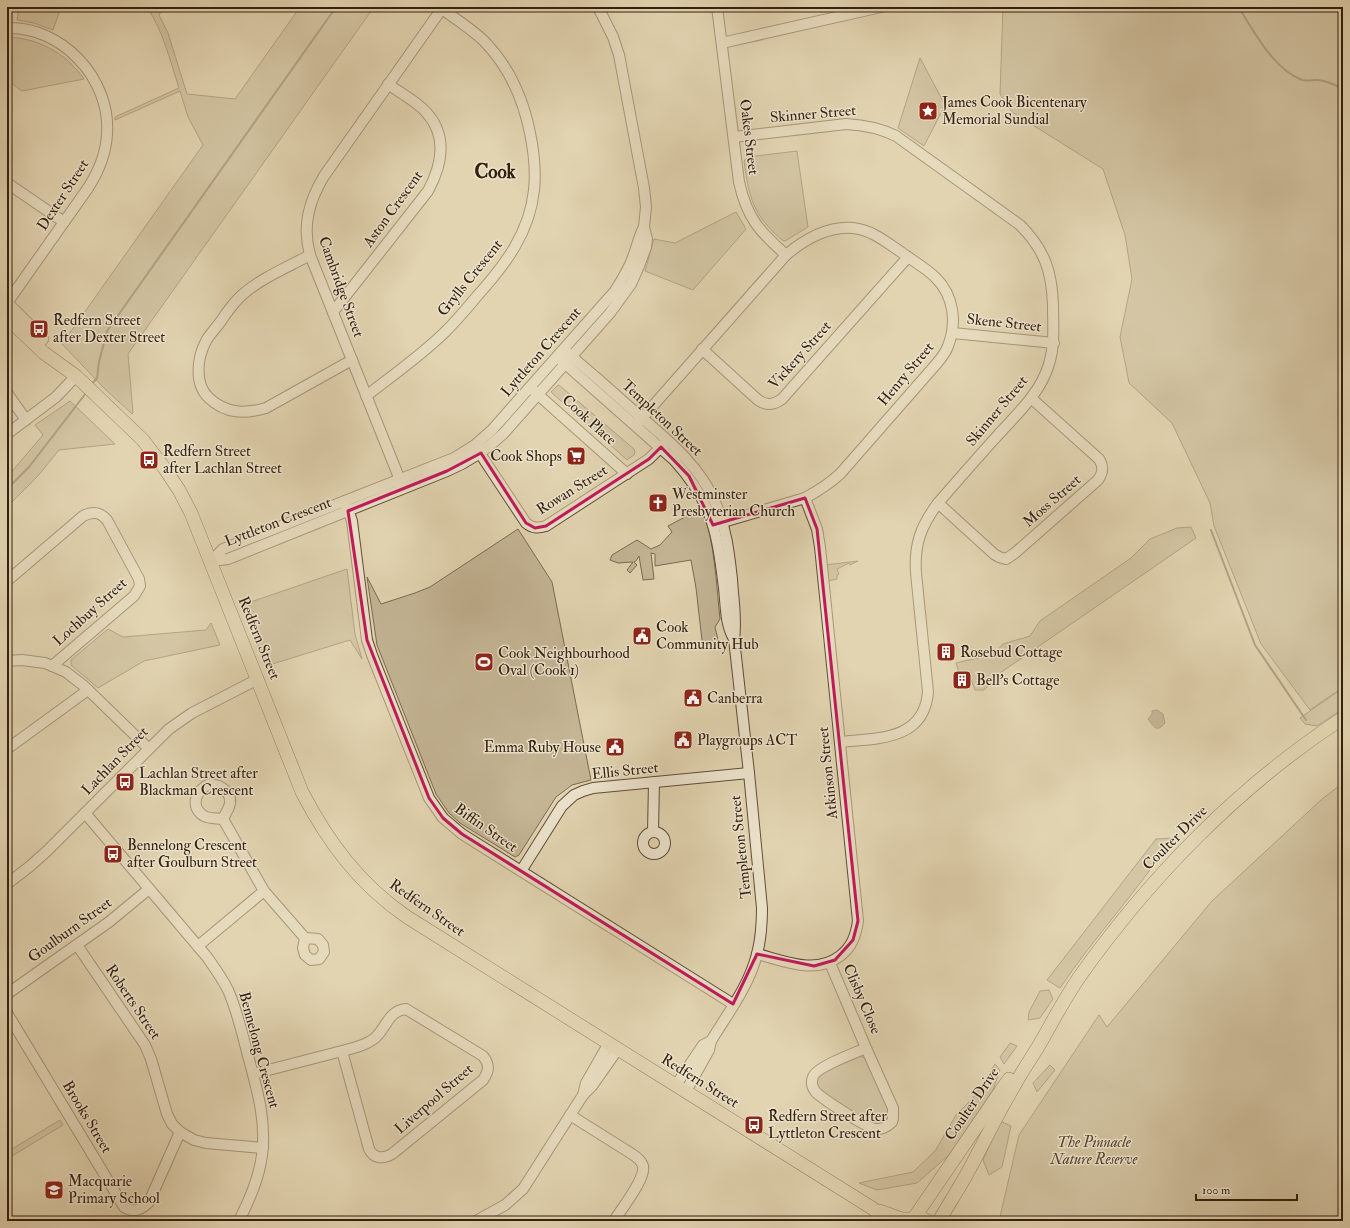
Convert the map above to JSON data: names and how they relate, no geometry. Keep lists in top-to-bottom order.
{
  "streets": {
    "main road": ["Redfern Street", "Coulter Drive"],
    "street": [
      "Skinner Street",
      "Oakes Street",
      "Dexter Street",
      "Aston Crescent",
      "Grylls Crescent",
      "Cambridge Street",
      "Skene Street",
      "Lyttleton Crescent",
      "Vickery Street",
      "Henry Street",
      "Templeton Street",
      "Cook Place",
      "Rowan Street",
      "Moss Street",
      "Lochbuy Street",
      "Lachlan Street",
      "Ellis Street",
      "Atkinson Street",
      "Biffin Street",
      "Goulburn Street",
      "Clisby Close",
      "Roberts Street",
      "Bennelong Crescent",
      "Liverpool Street",
      "Brooks Street"
    ]
  },
  "crossings": [
    ["Skinner Street", "Oakes Street"],
    ["Skinner Street", "Skene Street"],
    ["Skinner Street", "Moss Street"],
    ["Skinner Street", "Atkinson Street"],
    ["Oakes Street", "Henry Street"],
    ["Dexter Street", "Redfern Street"],
    ["Aston Crescent", "Cambridge Street"],
    ["Grylls Crescent", "Cambridge Street"],
    ["Cambridge Street", "Lyttleton Crescent"],
    ["Skene Street", "Henry Street"],
    ["Lyttleton Crescent", "Templeton Street"],
    ["Lyttleton Crescent", "Cook Place"],
    ["Lyttleton Crescent", "Rowan Street"],
    ["Lyttleton Crescent", "Redfern Street"],
    ["Lyttleton Crescent", "Biffin Street"],
    ["Vickery Street", "Henry Street"],
    ["Henry Street", "Templeton Street"],
    ["Henry Street", "Atkinson Street"],
    ["Templeton Street", "Rowan Street"],
    ["Templeton Street", "Redfern Street"],
    ["Templeton Street", "Ellis Street"],
    ["Templeton Street", "Biffin Street"],
    ["Cook Place", "Rowan Street"],
    ["Redfern Street", "Lachlan Street"],
    ["Redfern Street", "Coulter Drive"],
    ["Lachlan Street", "Bennelong Crescent"],
    ["Ellis Street", "Biffin Street"],
    ["Atkinson Street", "Clisby Close"],
    ["Goulburn Street", "Roberts Street"],
    ["Goulburn Street", "Bennelong Crescent"],
    ["Roberts Street", "Bennelong Crescent"],
    ["Roberts Street", "Brooks Street"],
    ["Bennelong Crescent", "Liverpool Street"]
  ],
  "districts": ["Cook"],
  "parks": ["The Pinnacle Nature Reserve"],
  "places": {
    "place": ["James Cook Bicentenary Memorial Sundial"],
    "bus stop": [
      "Redfern Street after Dexter Street",
      "Redfern Street after Lachlan Street",
      "Lachlan Street after Blackman Crescent",
      "Bennelong Crescent after Goulburn Street",
      "Redfern Street after Lyttleton Crescent"
    ],
    "supermarket": ["Cook Shops"],
    "church": ["Westminster Presbyterian Church"],
    "public building": [
      "Cook Community Hub",
      "Canberra",
      "Playgroups ACT",
      "Emma Ruby House"
    ],
    "building": ["Rosebud Cottage", "Bell's Cottage"],
    "sports": ["Cook Neighbourhood Oval (Cook 1)"],
    "school or university": ["Macquarie Primary School"]
  },
  "scale_bar": "100 m"
}
